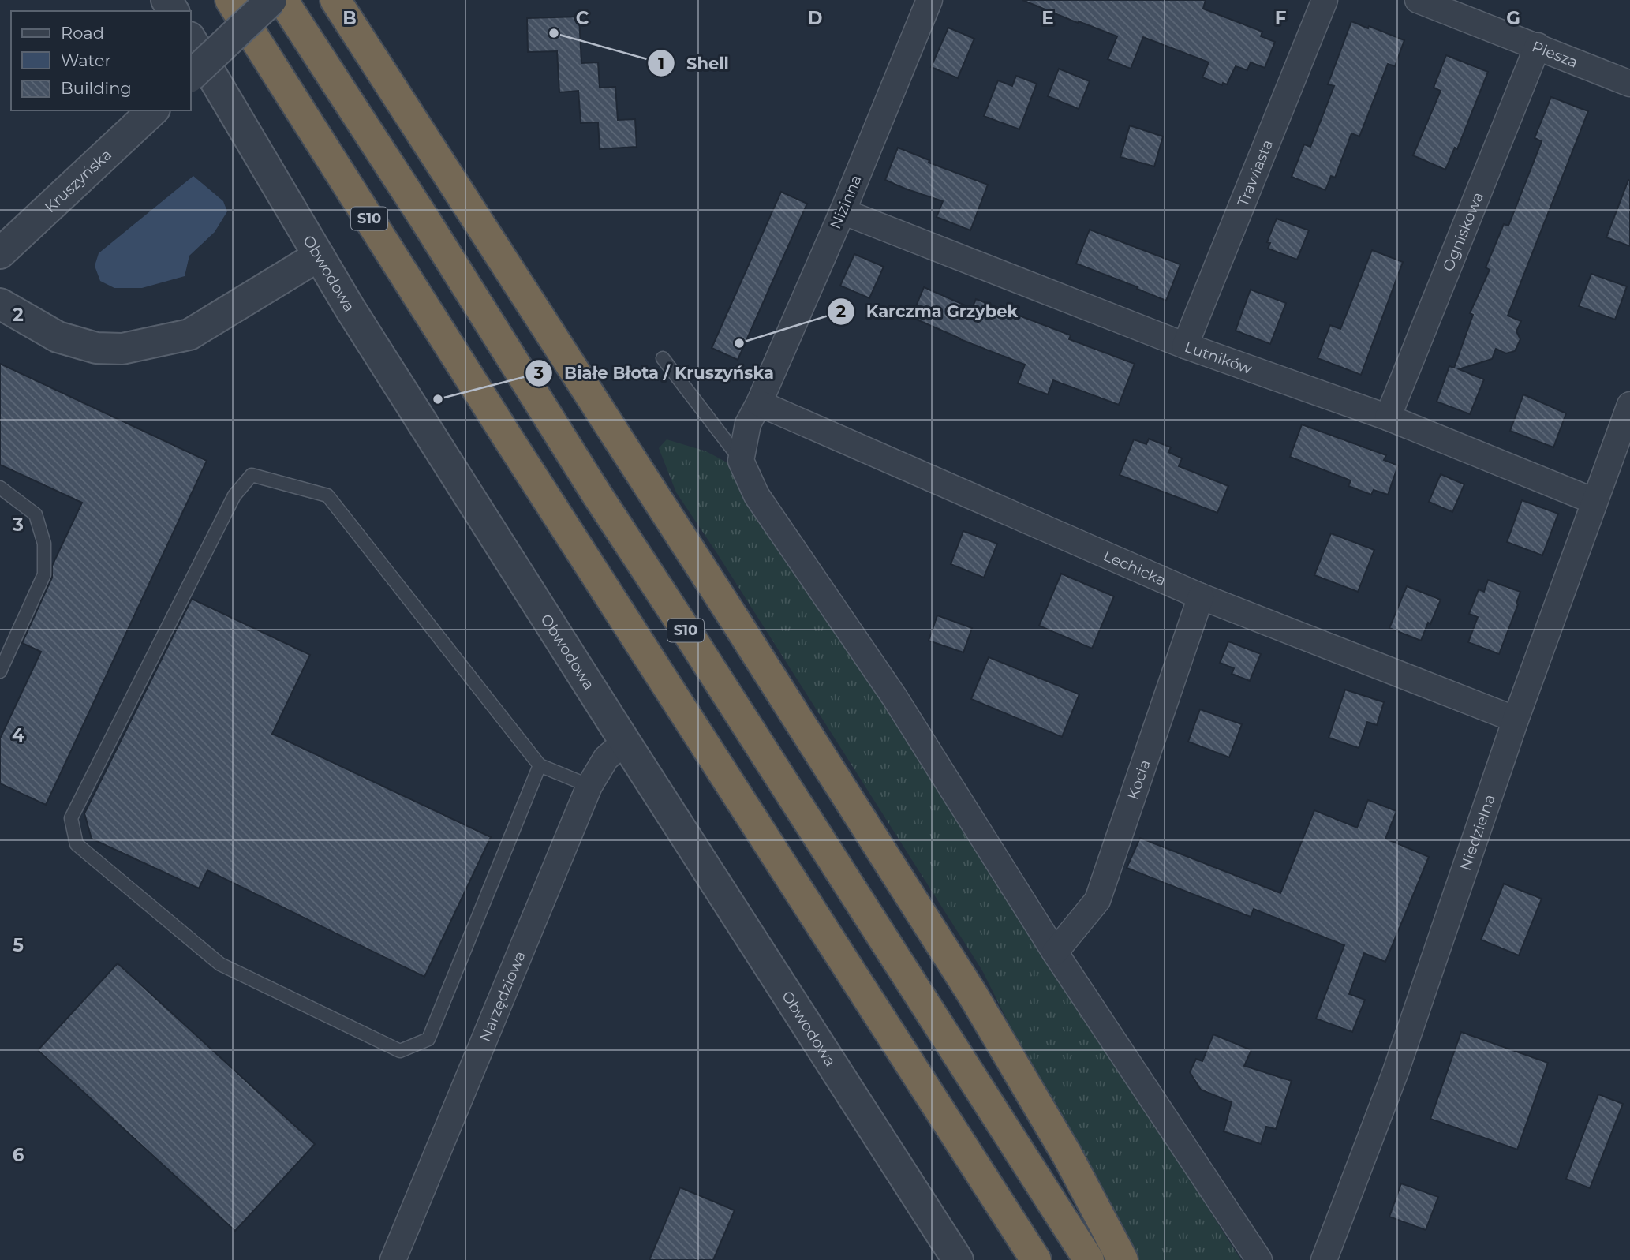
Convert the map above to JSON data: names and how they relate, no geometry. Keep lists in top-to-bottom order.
{
  "streets": {
    "highway": ["S10"],
    "street": [
      "Piesza",
      "Trawiasta",
      "Kruszyńska",
      "Nizinna",
      "Ogniskowa",
      "Obwodowa",
      "Lutników",
      "Lechicka",
      "Kocia",
      "Niedzielna",
      "Narzędziowa"
    ]
  },
  "crossings": [
    ["Piesza", "Ogniskowa"],
    ["Trawiasta", "Lutników"],
    ["Nizinna", "Lutników"],
    ["Nizinna", "Lechicka"],
    ["Ogniskowa", "Lutników"],
    ["Obwodowa", "Narzędziowa"],
    ["Lutników", "Niedzielna"],
    ["Lechicka", "Kocia"],
    ["Lechicka", "Niedzielna"]
  ],
  "places": ["Shell", "Karczma Grzybek", "Białe Błota / Kruszyńska"],
  "legend": ["Road", "Water", "Building"],
  "grid": {
    "columns": [
      "B",
      "C",
      "D",
      "E",
      "F",
      "G"
    ],
    "rows": [
      "2",
      "3",
      "4",
      "5",
      "6"
    ]
  }
}
